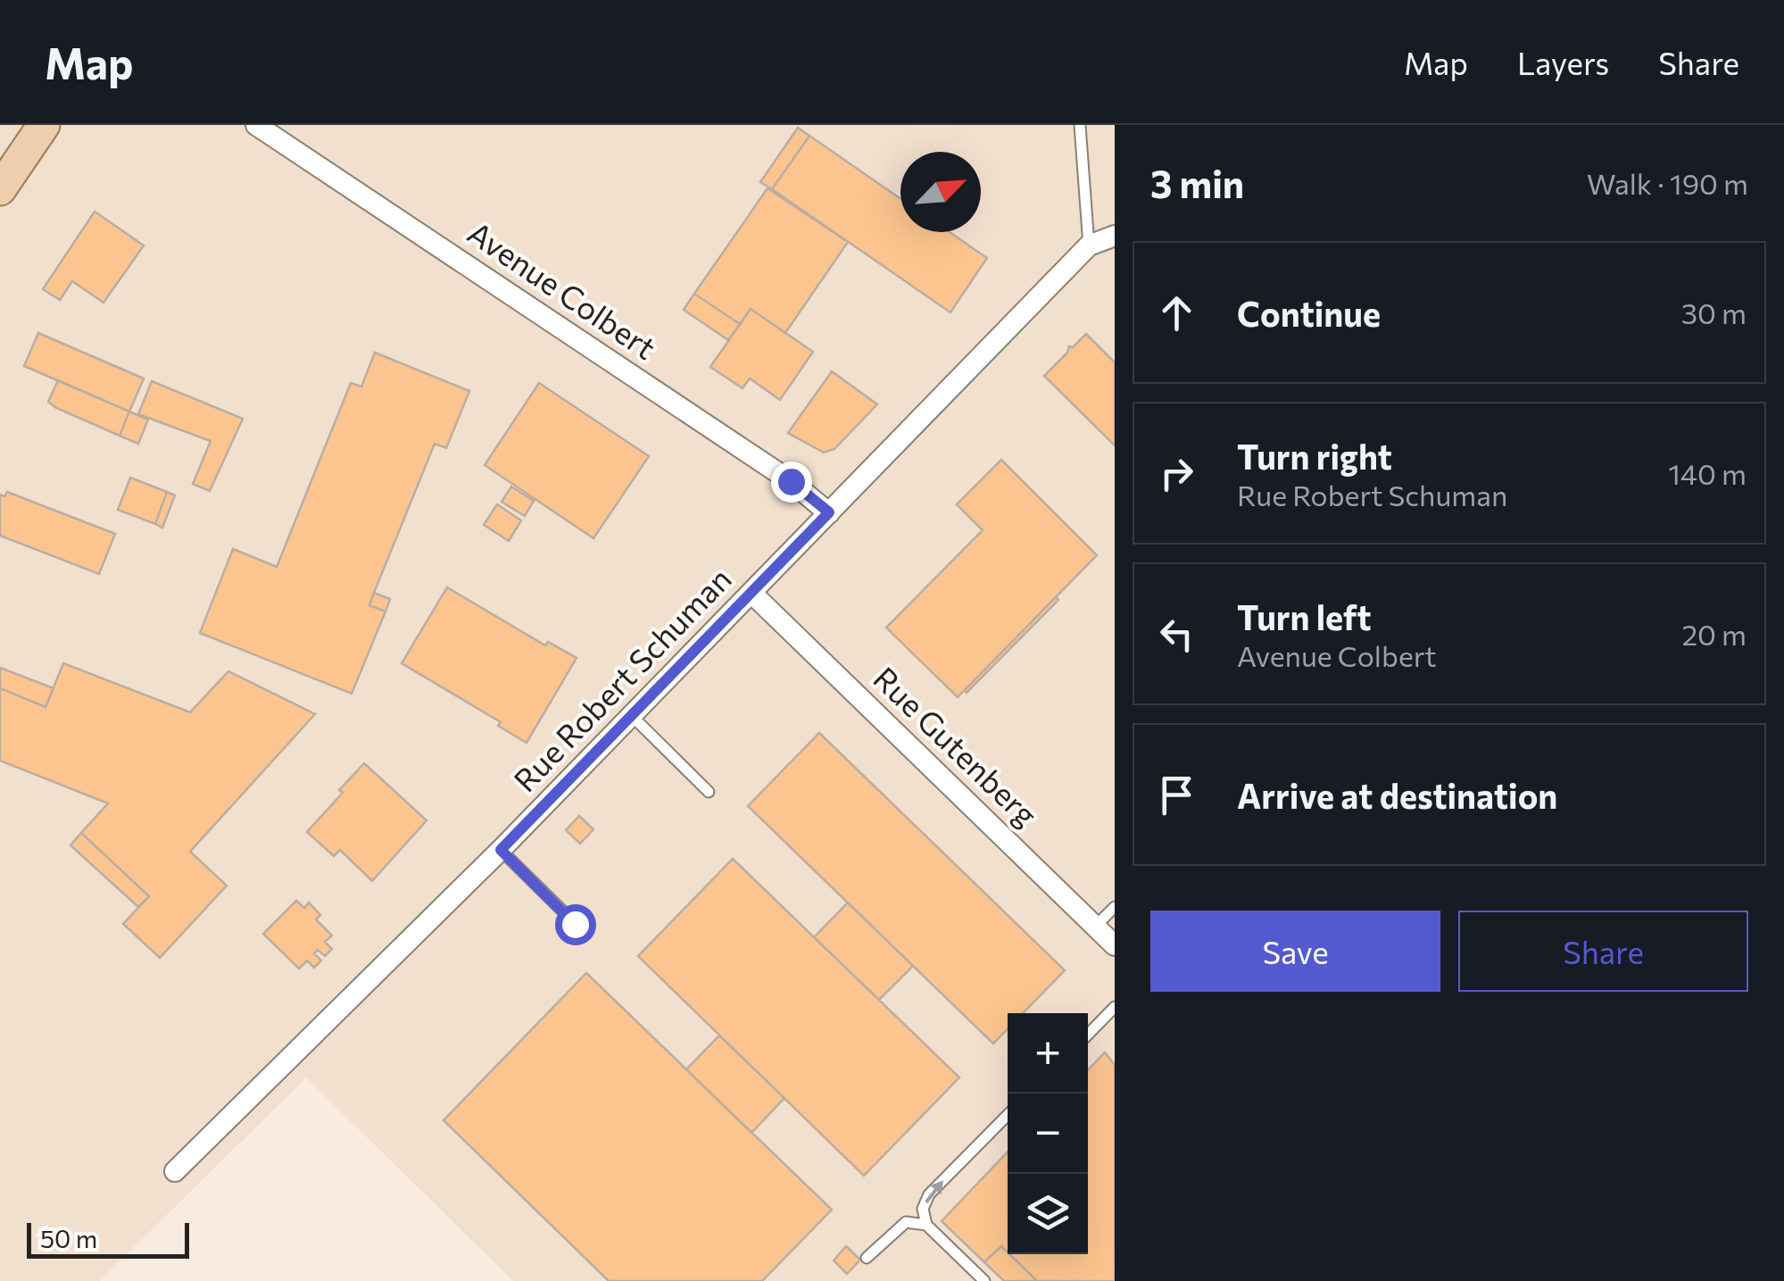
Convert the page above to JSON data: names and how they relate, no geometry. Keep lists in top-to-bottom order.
{
  "streets": {
    "street": ["Avenue Colbert", "Rue Robert Schuman", "Rue Gutenberg"]
  },
  "crossings": [
    ["Avenue Colbert", "Rue Robert Schuman"],
    ["Rue Robert Schuman", "Rue Gutenberg"]
  ],
  "scale_bar": "50 m",
  "north": "top right",
  "page": {
    "header": "Map",
    "nav": ["Map", "Layers", "Share"],
    "heading": ["3 min", "Walk · 190 m"],
    "list": [
      ["Continue", "30 m"],
      ["Turn right", "Rue Robert Schuman", "140 m"],
      ["Turn left", "Avenue Colbert", "20 m"],
      "Arrive at destination"
    ],
    "buttons": ["Save", "Share"],
    "map_buttons": ["+", "−"],
    "scale": "50 m"
  }
}
